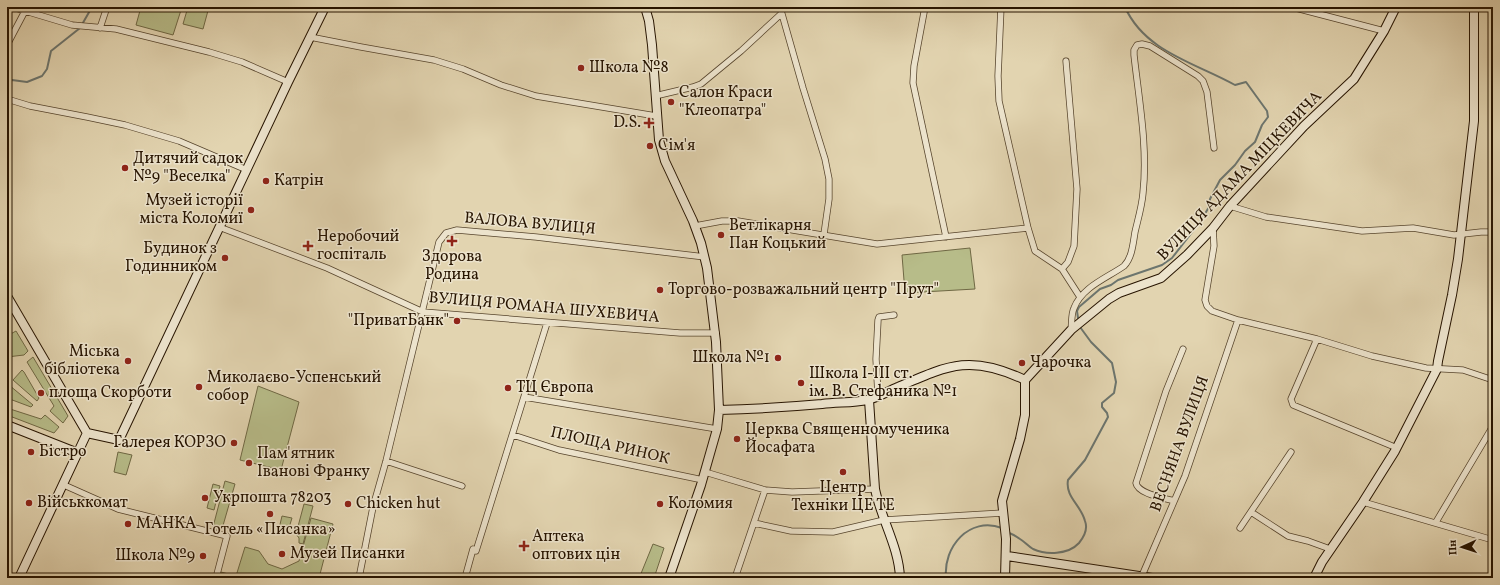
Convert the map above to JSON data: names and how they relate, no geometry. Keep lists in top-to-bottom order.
{
  "streets": {
    "street": [
      "ВУЛИЦЯ АДАМА МІЦКЕВИЧА",
      "ВАЛОВА ВУЛИЦЯ",
      "ВУЛИЦЯ РОМАНА ШУХЕВИЧА",
      "ВЕСНЯНА ВУЛИЦЯ",
      "ПЛОЩА РИНОК"
    ]
  },
  "crossings": [
    ["ВАЛОВА ВУЛИЦЯ", "ВУЛИЦЯ РОМАНА ШУХЕВИЧА"]
  ],
  "places": {
    "other": [
      "Школа №8",
      "Салон Краси \"Клеопатра\"",
      "Сім'я",
      "Дитячий садок №9 \"Веселка\"",
      "Катрін",
      "Музей історії міста Коломиї",
      "Ветлікарня Пан Коцький",
      "Будинок з Годинником",
      "Торгово-розважальний центр \"Прут\"",
      "\"ПриватБанк\"",
      "Школа №1",
      "Міська бібліотека",
      "Чарочка",
      "Школа I-III ст. ім. В. Стефаника №1",
      "Миколаєво-Успенський собор",
      "ТЦ Європа",
      "площа Скорботи",
      "Церква Священномученика Йосафата",
      "Галерея КОРЗО",
      "Бістро",
      "Пам'ятник Іванові Франку",
      "Центр Техніки ЦЕ ТЕ",
      "Укрпошта 78203",
      "Військкомат",
      "Chicken hut",
      "Коломия",
      "Готель «Писанка»",
      "МАНКА",
      "Музей Писанки",
      "Школа №9"
    ],
    "health": [
      "D.S.",
      "Здорова Родина",
      "Неробочий госпіталь",
      "Аптека оптових цін"
    ]
  },
  "north": "left"
}
